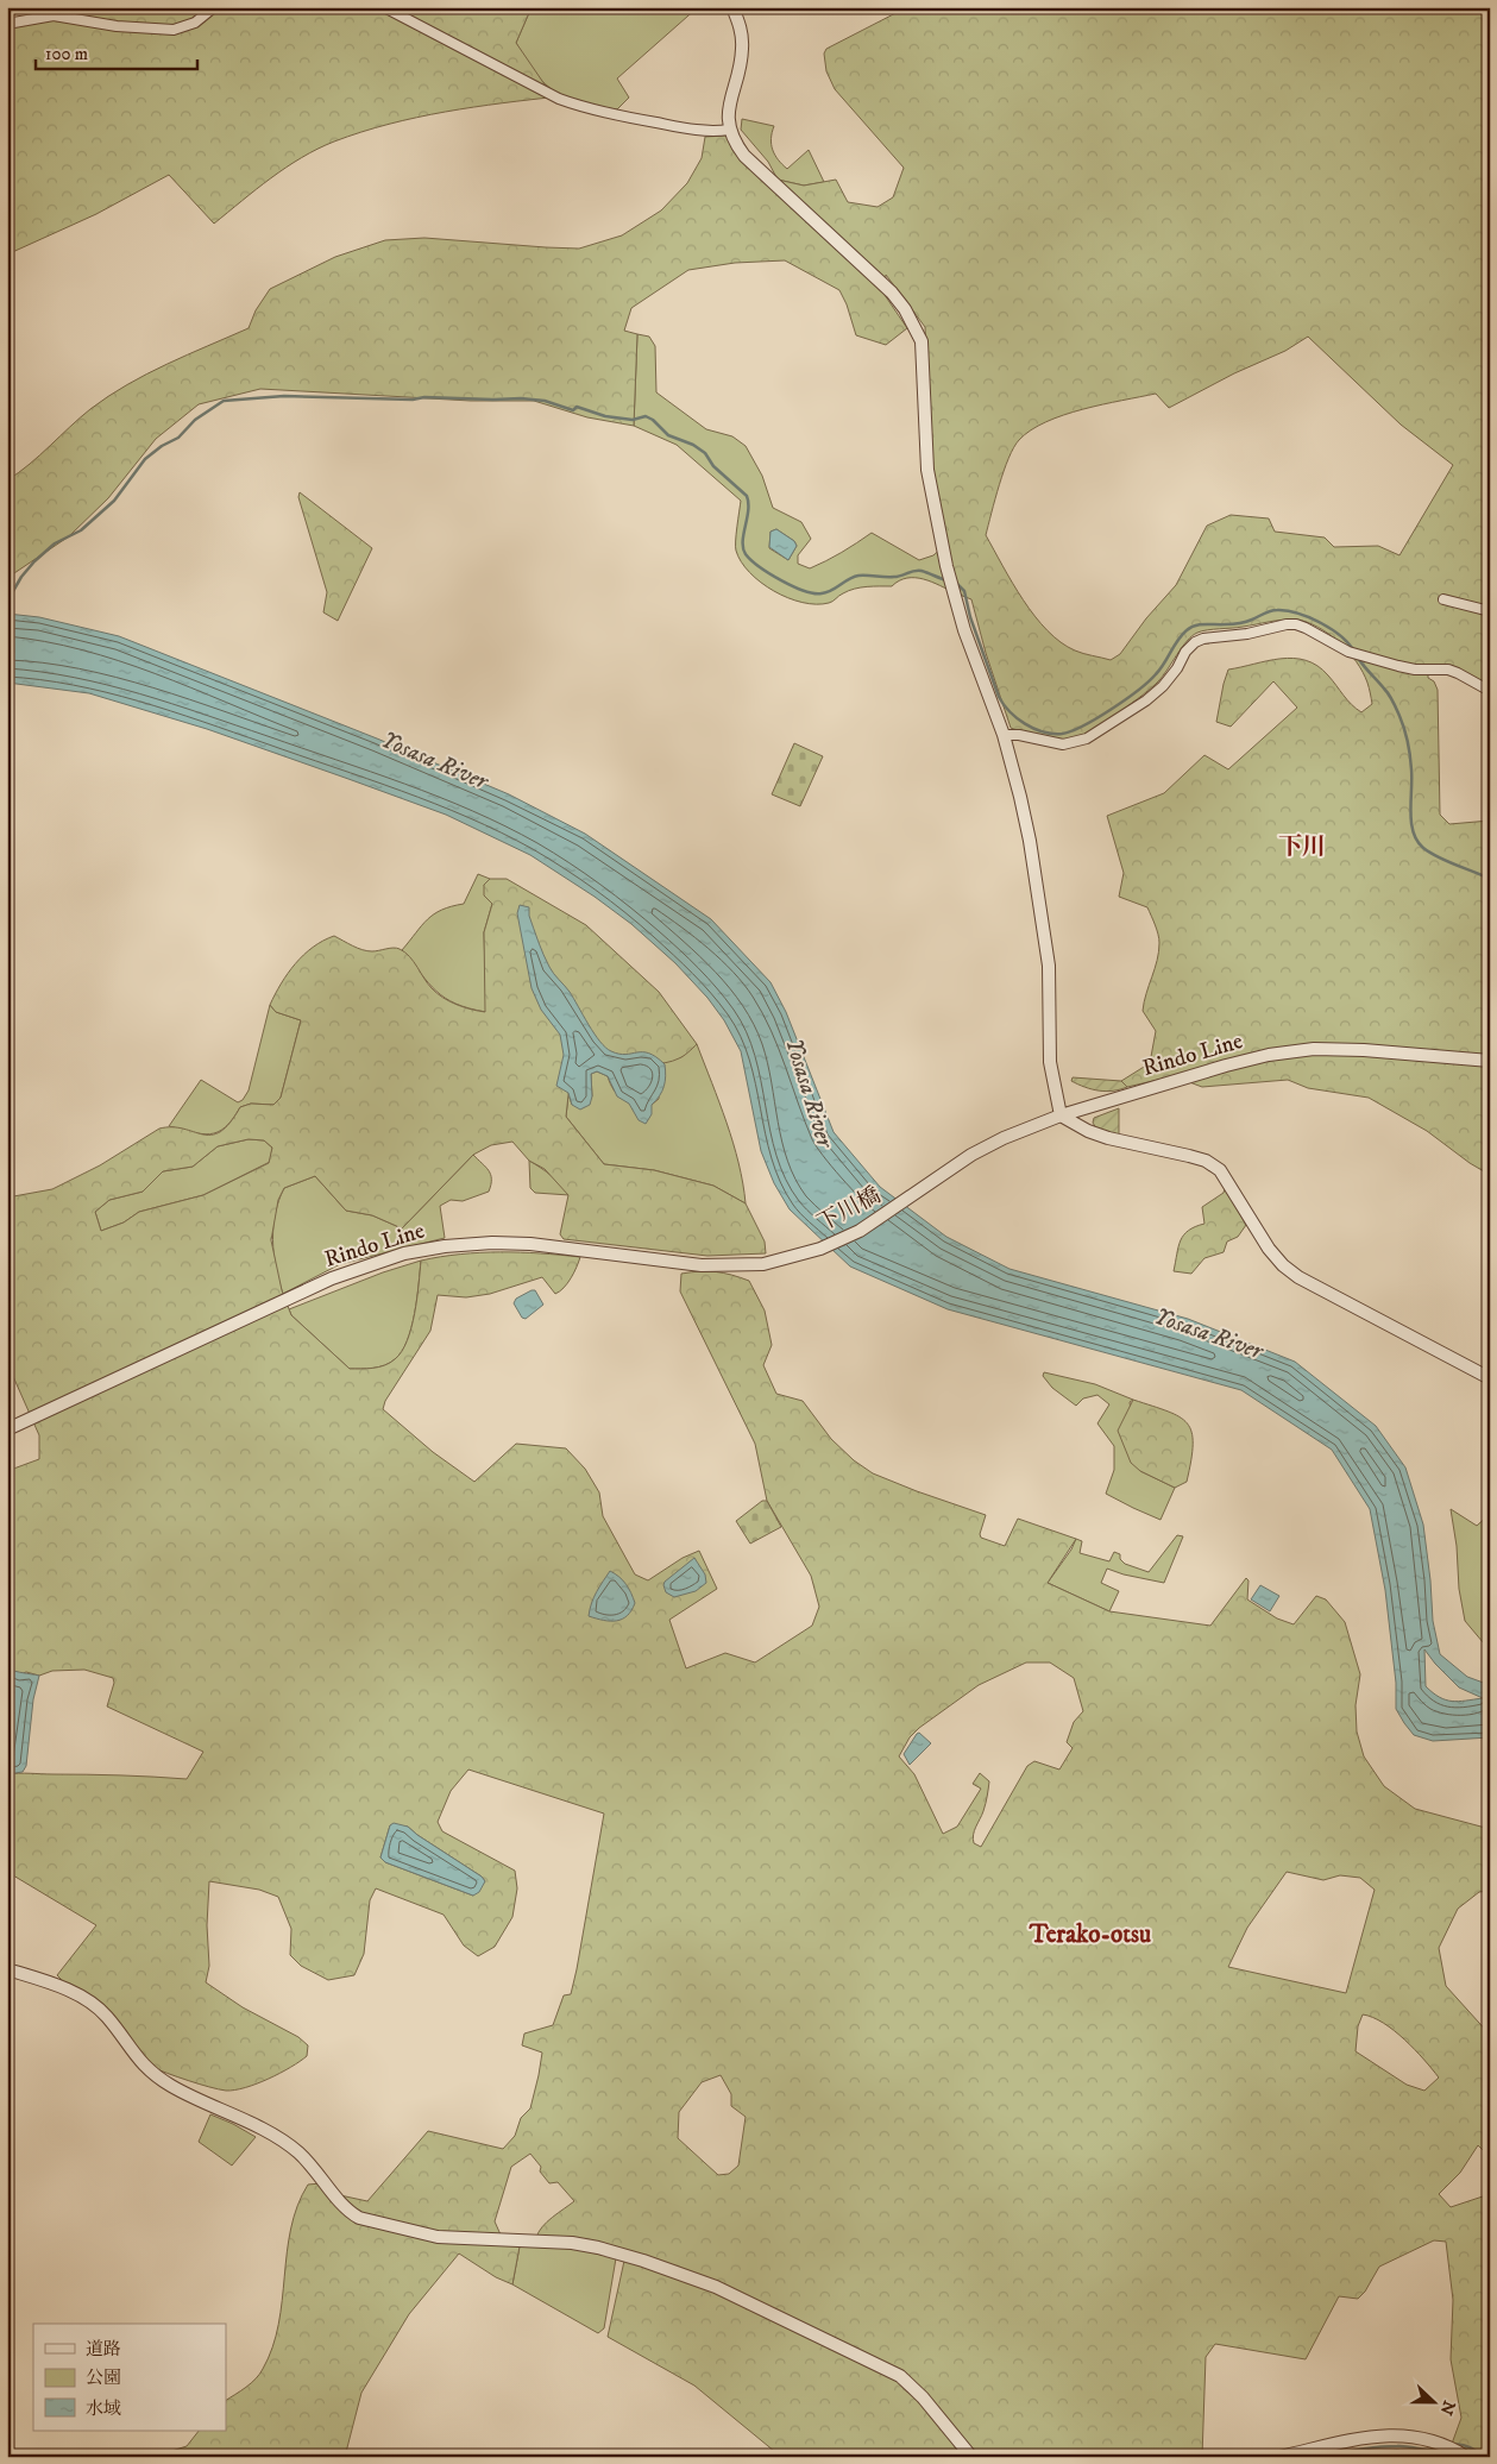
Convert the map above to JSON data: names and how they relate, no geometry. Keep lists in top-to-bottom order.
{
  "streets": {
    "street": ["Rindo Line", "下川橋"]
  },
  "crossings": [
    ["Rindo Line", "下川橋"]
  ],
  "districts": ["下川", "Terako-otsu"],
  "water": ["Yosasa River"],
  "legend": ["道路", "公園", "水域"],
  "scale_bar": "100 m",
  "north": "right"
}
